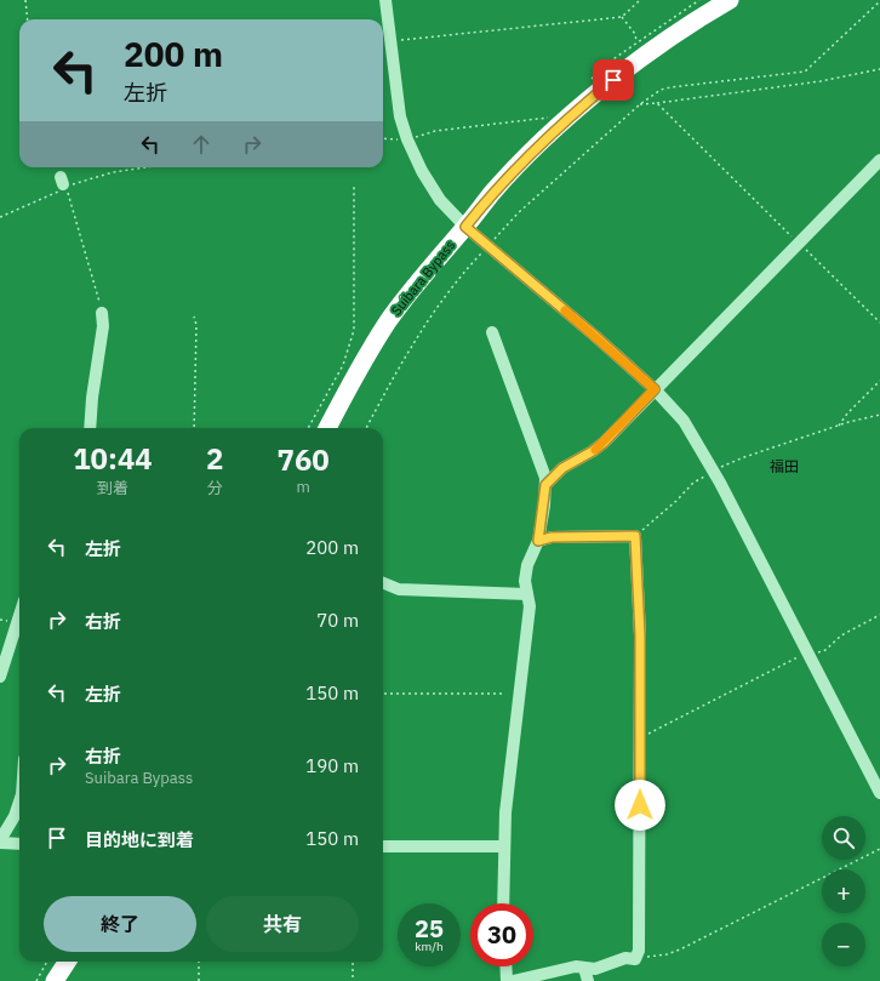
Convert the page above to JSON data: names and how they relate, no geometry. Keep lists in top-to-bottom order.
{
  "streets": {
    "highway": ["Suibara Bypass"]
  },
  "districts": ["福田"],
  "page": {
    "turn": ["200 m", "左折"],
    "eta": [
      "10:44",
      "到着",
      "2",
      "分",
      "760",
      "m"
    ],
    "list": [
      {
        "name": "左折",
        "value": "200 m"
      },
      {
        "name": "右折",
        "value": "70 m"
      },
      {
        "name": "左折",
        "value": "150 m"
      },
      {
        "name": "右折",
        "note": "Suibara Bypass",
        "value": "190 m"
      },
      {
        "name": "目的地に到着",
        "value": "150 m"
      }
    ],
    "map_buttons": ["+", "−"],
    "buttons": ["終了", "共有"],
    "speed": "25 km/h",
    "limit": "30"
  }
}
